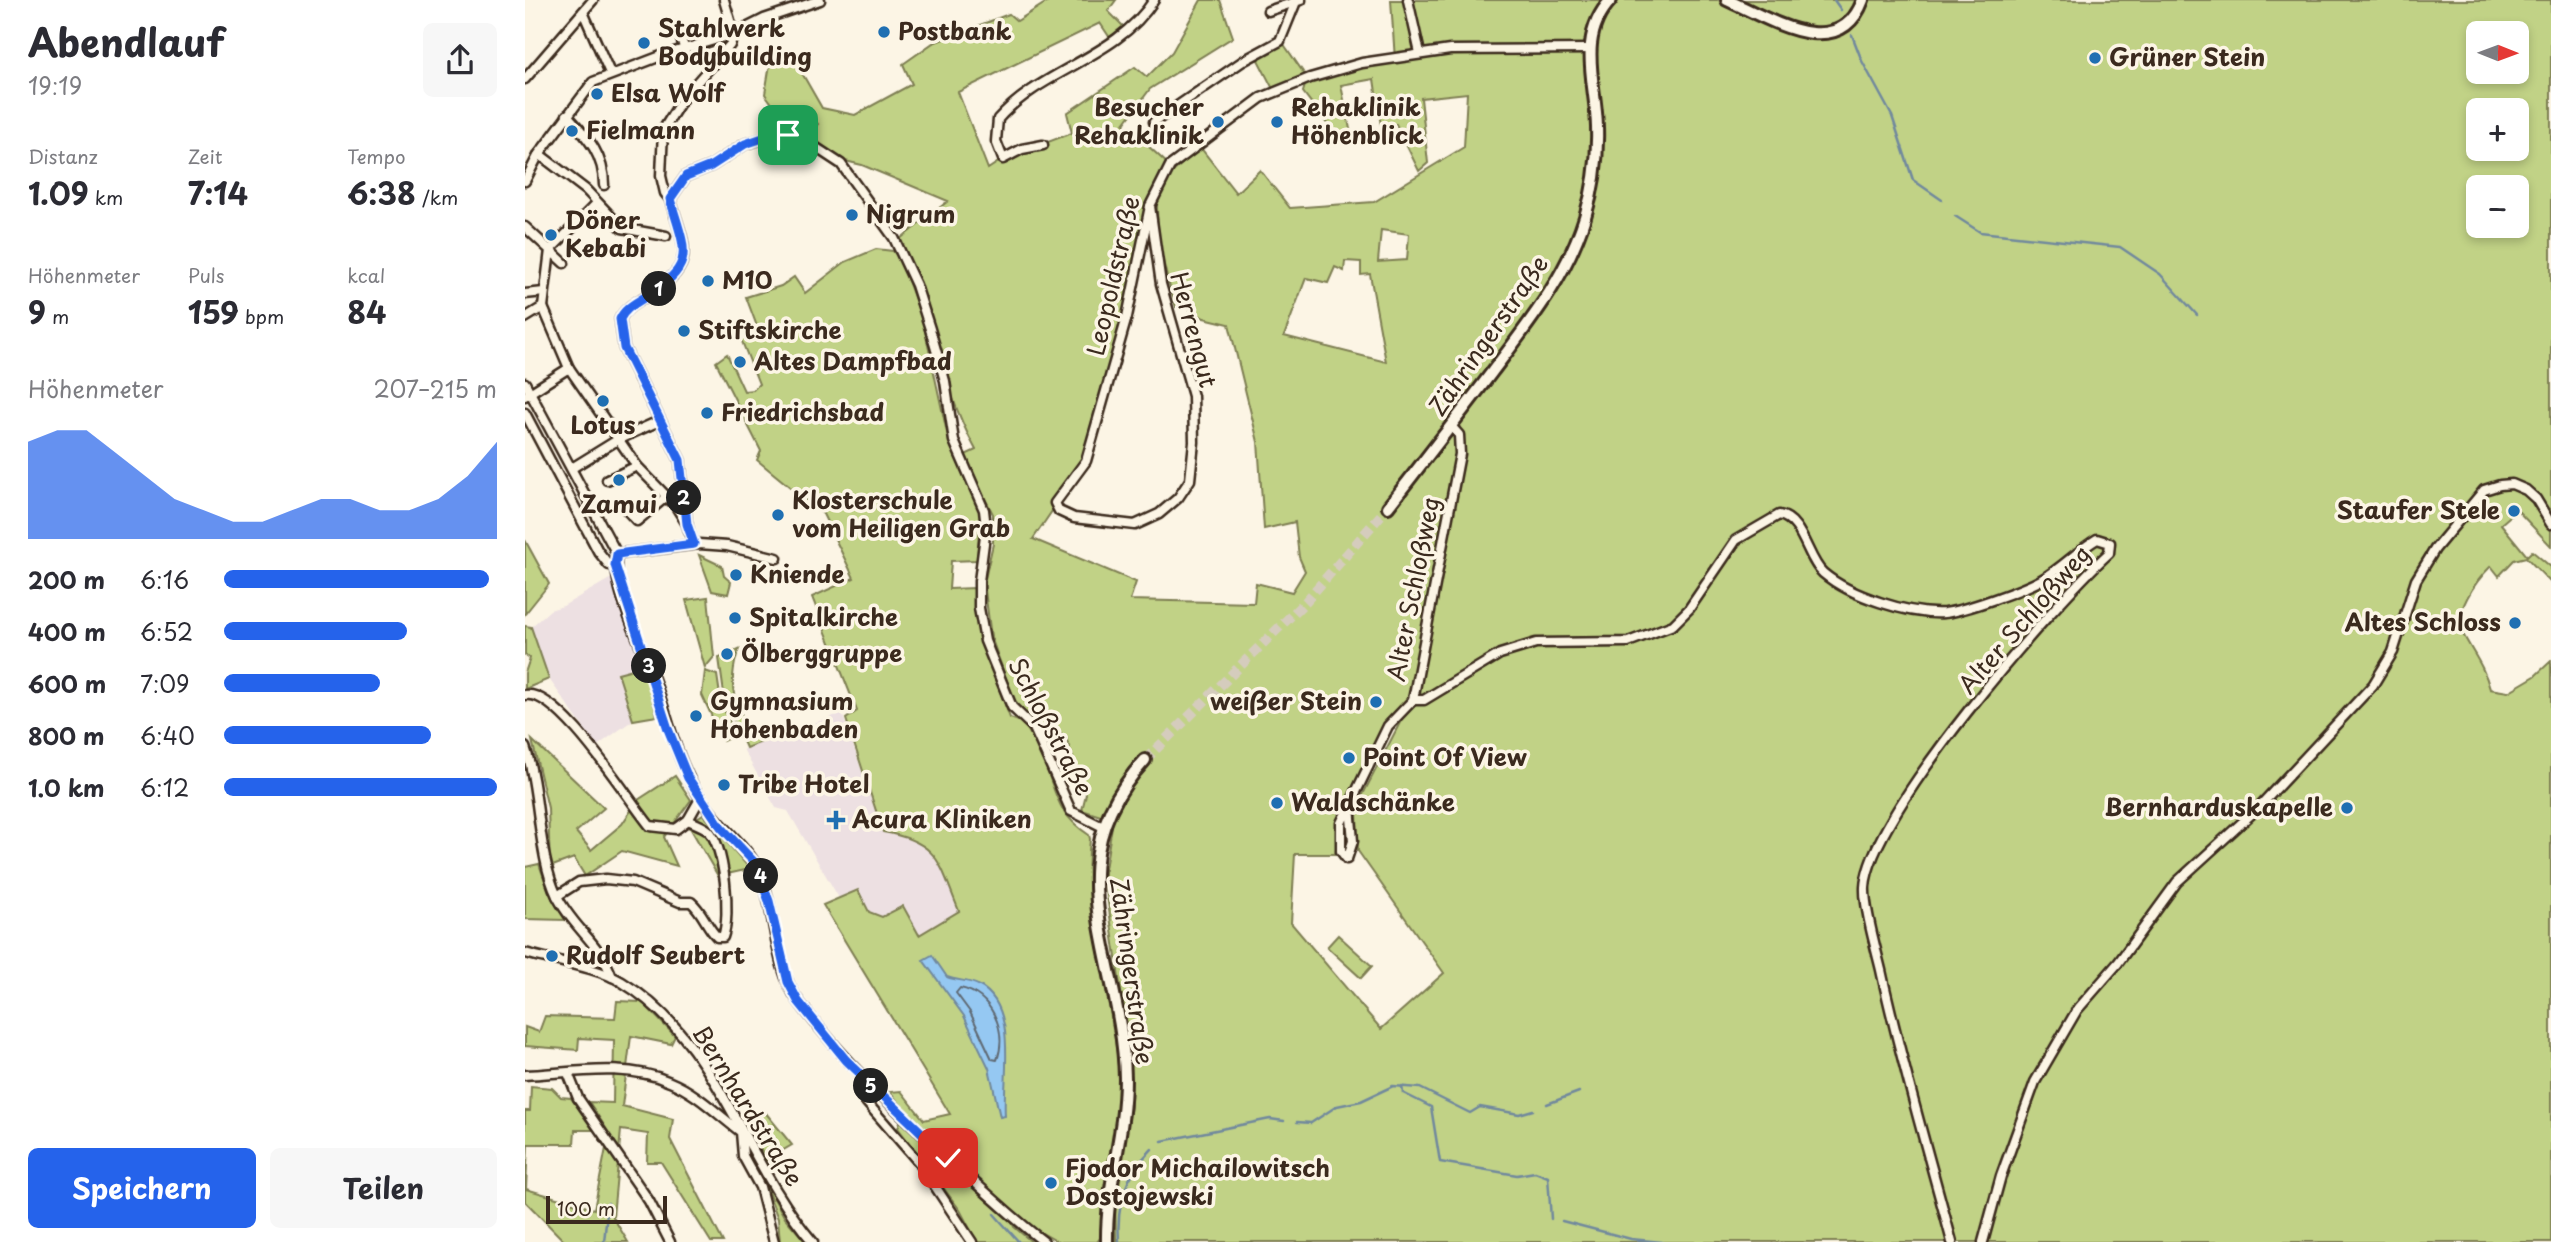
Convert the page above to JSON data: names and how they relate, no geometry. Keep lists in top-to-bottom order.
{
  "streets": {
    "main road": ["Zähringerstraße"],
    "street": [
      "Leopoldstraße",
      "Herrengut",
      "Alter Schloßweg",
      "Schloßstraße",
      "Bernhardstraße"
    ]
  },
  "crossings": [
    ["Leopoldstraße", "Herrengut"],
    ["Leopoldstraße", "Zähringerstraße"],
    ["Zähringerstraße", "Alter Schloßweg"],
    ["Zähringerstraße", "Schloßstraße"]
  ],
  "places": {
    "other": [
      "Postbank",
      "Stahlwerk Bodybuilding",
      "Grüner Stein",
      "Elsa Wolf",
      "Besucher Rehaklinik",
      "Rehaklinik Höhenblick",
      "Fielmann",
      "Nigrum",
      "Döner Kebabi",
      "M10",
      "Stiftskirche",
      "Altes Dampfbad",
      "Lotus",
      "Friedrichsbad",
      "Zamui",
      "Staufer Stele",
      "Klosterschule vom Heiligen Grab",
      "Kniende",
      "Spitalkirche",
      "Altes Schloss",
      "Ölberggruppe",
      "weißer Stein",
      "Gymnasium Hohenbaden",
      "Point Of View",
      "Tribe Hotel",
      "Waldschänke",
      "Bernharduskapelle",
      "Rudolf Seubert",
      "Fjodor Michailowitsch Dostojewski"
    ],
    "health": ["Acura Kliniken"]
  },
  "scale_bar": "100 m",
  "north": "right",
  "page": {
    "heading": ["Abendlauf", "19:19"],
    "map_buttons": ["+", "−"],
    "stats": [
      ["Distanz", "1.09 km"],
      ["Zeit", "7:14"],
      ["Tempo", "6:38 /km"],
      ["Höhenmeter", "9 m"],
      ["Puls", "159 bpm"],
      ["kcal", "84"]
    ],
    "pins": [
      "1",
      "2",
      "3",
      "4",
      "5"
    ],
    "chart": ["Höhenmeter", "207–215 m"],
    "list": [
      {
        "name": "200 m",
        "note": "6:16"
      },
      {
        "name": "400 m",
        "note": "6:52"
      },
      {
        "name": "600 m",
        "note": "7:09"
      },
      {
        "name": "800 m",
        "note": "6:40"
      },
      {
        "name": "1.0 km",
        "note": "6:12"
      }
    ],
    "buttons": ["Speichern", "Teilen"],
    "scale": "100 m"
  }
}
